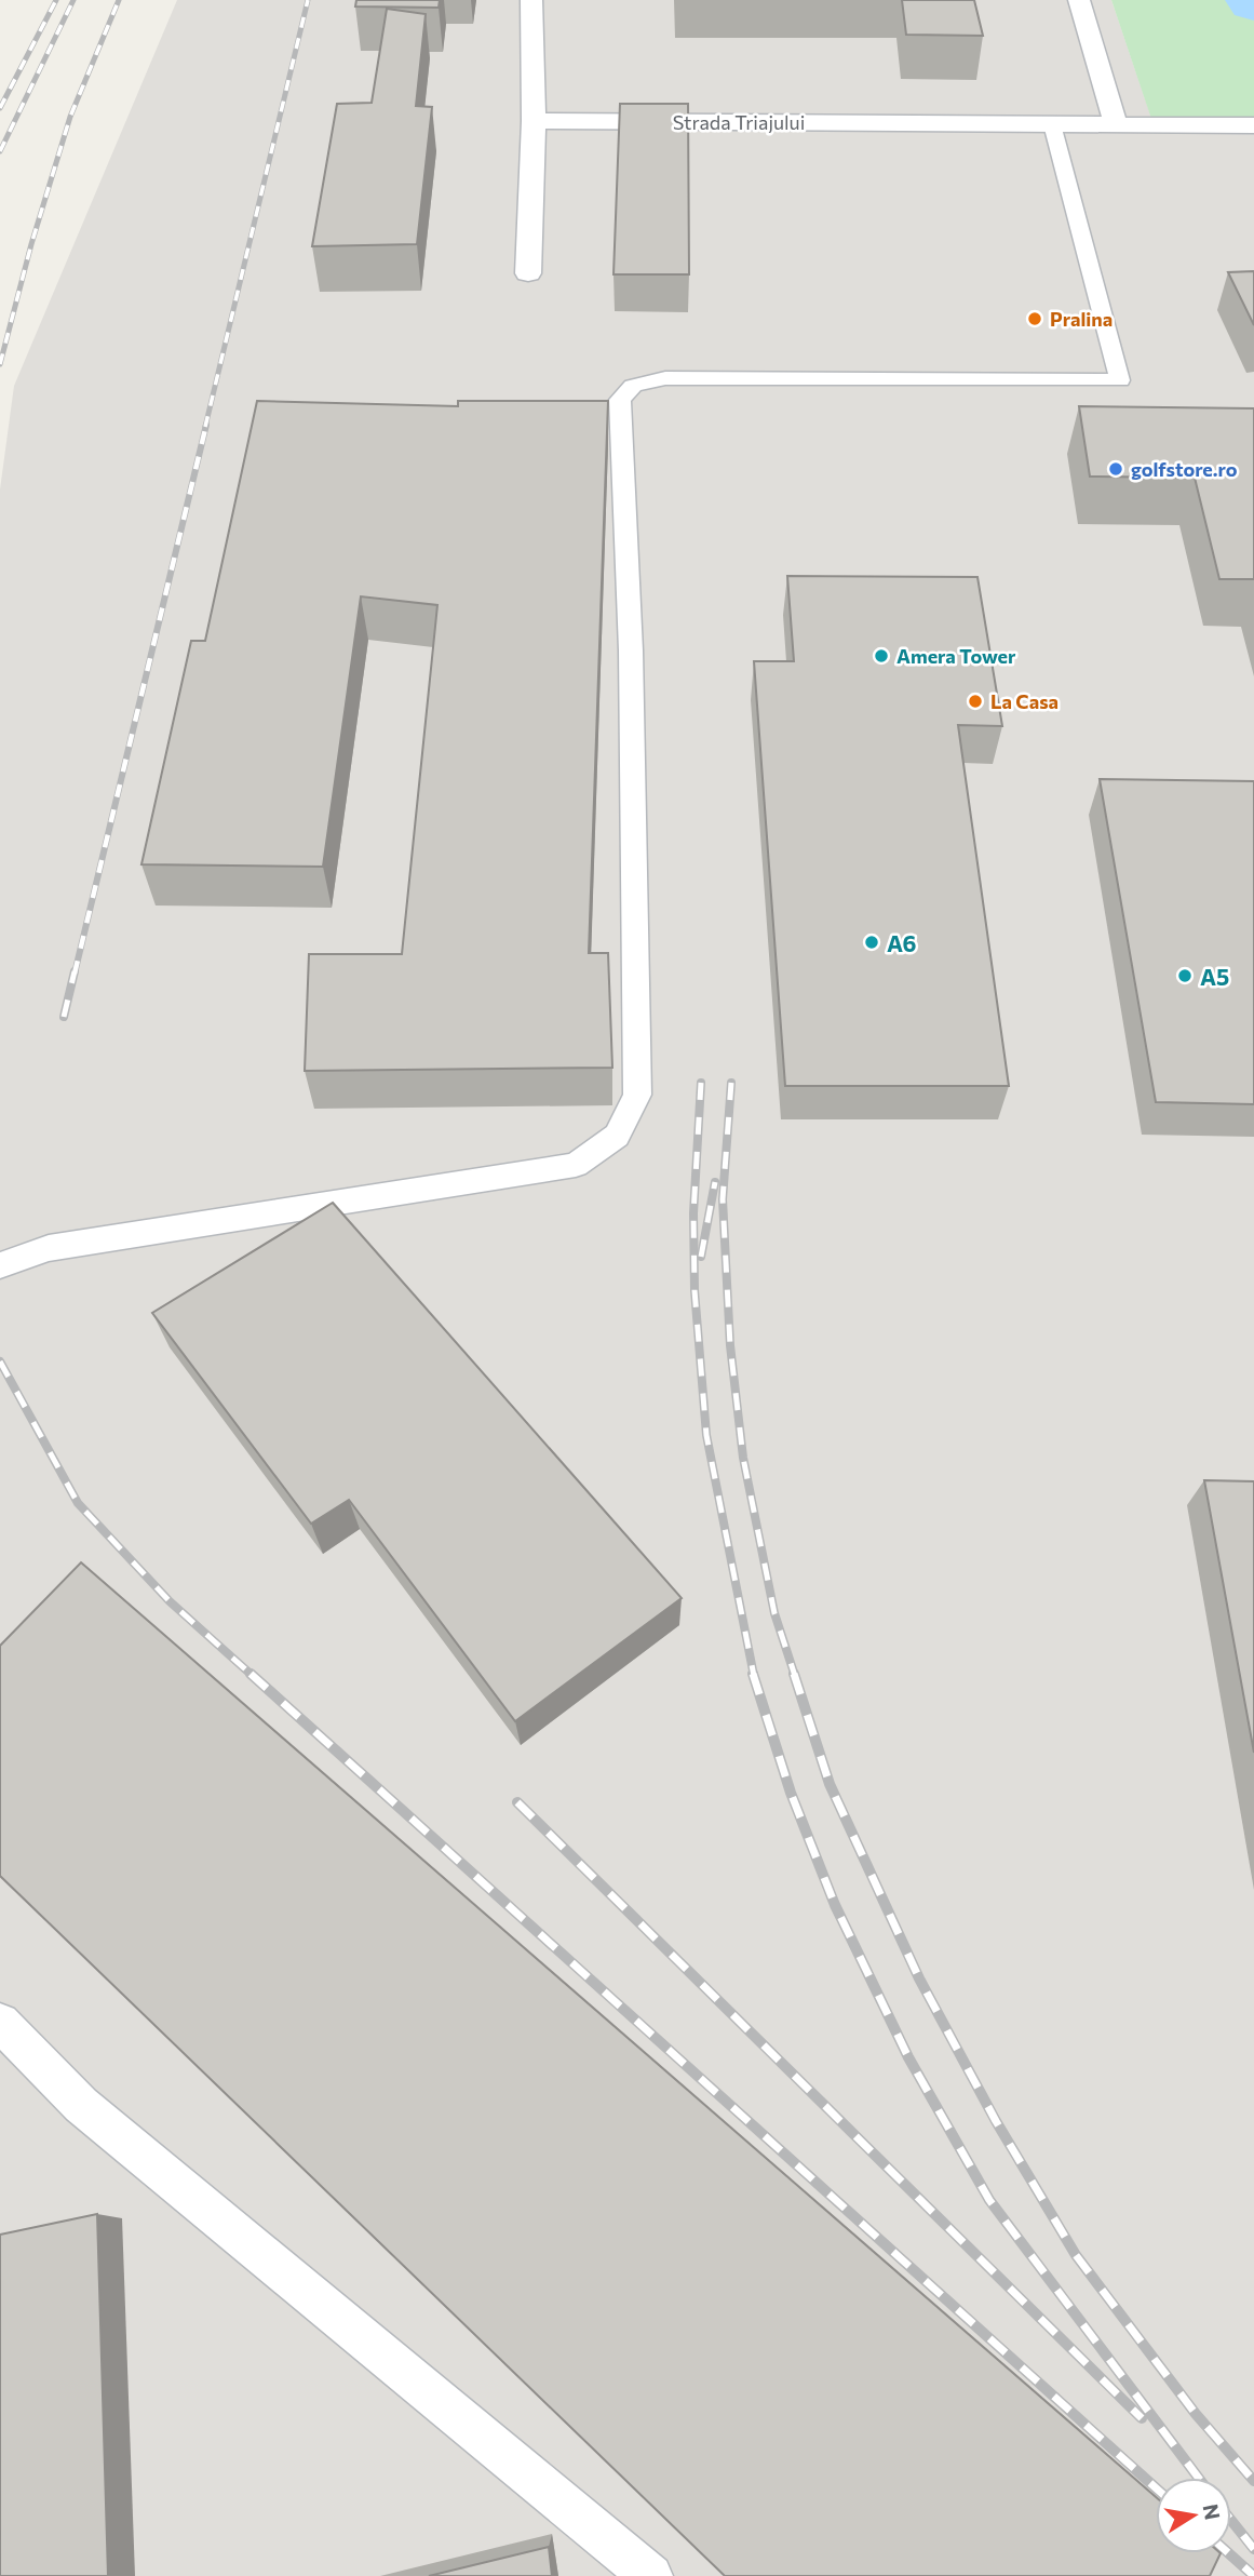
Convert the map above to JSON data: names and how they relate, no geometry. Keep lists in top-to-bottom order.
{
  "streets": {
    "street": ["Strada Triajului"]
  },
  "places": [
    "Pralina",
    "golfstore.ro",
    "Amera Tower",
    "La Casa",
    "A6",
    "A5"
  ],
  "north": "right"
}
